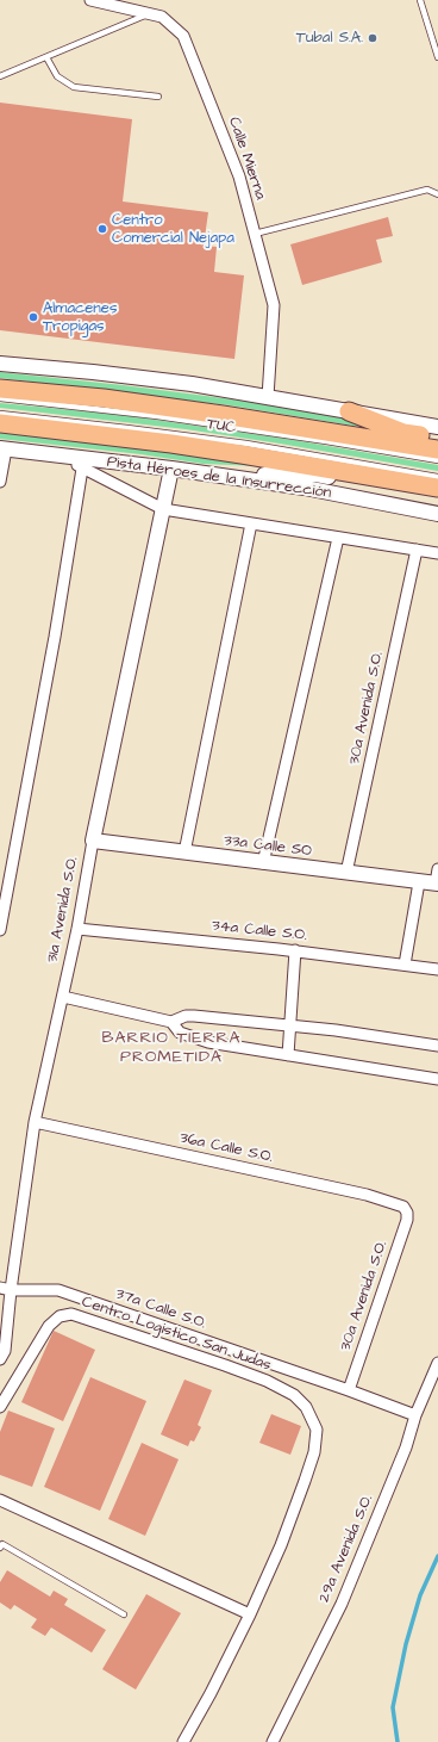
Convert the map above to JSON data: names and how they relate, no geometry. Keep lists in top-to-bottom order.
{
  "streets": {
    "main road": ["Pista Héroes de la Insurrección"],
    "street": [
      "Calle Mierna",
      "30a Avenida S.O.",
      "33a Calle SO",
      "31a Avenida S.O.",
      "34a Calle S.O.",
      "36a Calle S.O.",
      "37a Calle S.O.",
      "Centro Logistico San Judas",
      "29a Avenida S.O."
    ],
    "lane": ["TUC"]
  },
  "crossings": [
    ["Pista Héroes de la Insurrección", "31a Avenida S.O."],
    ["30a Avenida S.O.", "33a Calle SO"],
    ["30a Avenida S.O.", "36a Calle S.O."],
    ["30a Avenida S.O.", "37a Calle S.O."],
    ["33a Calle SO", "31a Avenida S.O."],
    ["31a Avenida S.O.", "34a Calle S.O."],
    ["31a Avenida S.O.", "36a Calle S.O."],
    ["31a Avenida S.O.", "37a Calle S.O."],
    ["37a Calle S.O.", "29a Avenida S.O."]
  ],
  "districts": ["BARRIO TIERRA PROMETIDA"],
  "places": ["Tubal S.A.", "Centro Comercial Nejapa", "Almacenes Tropigas"]
}
